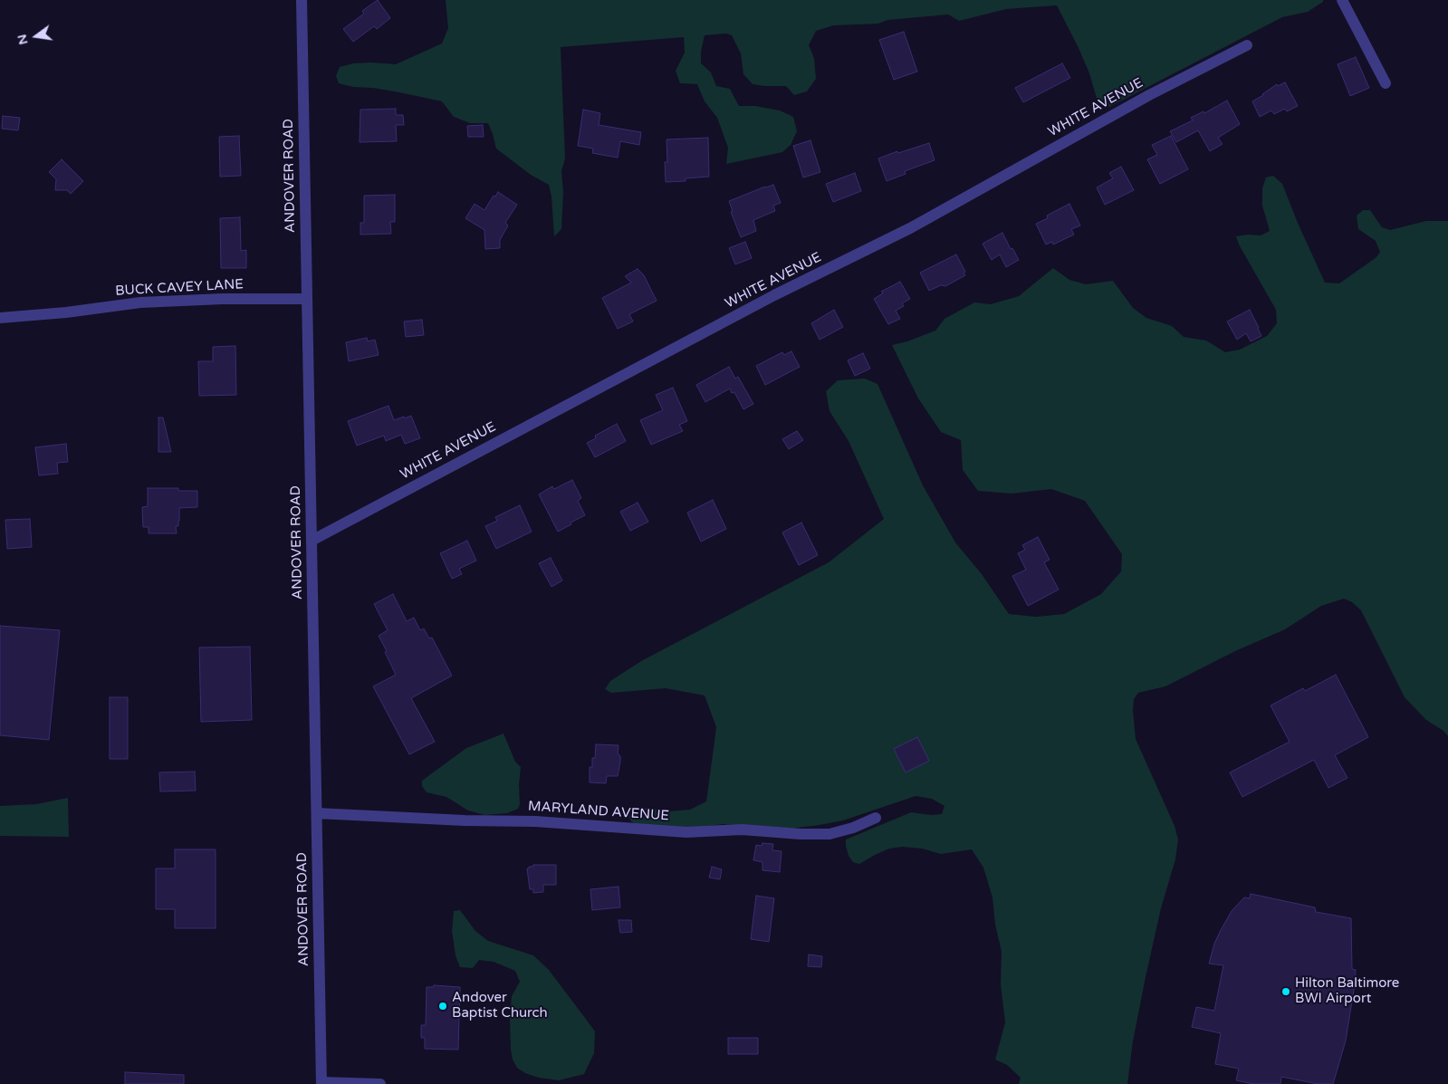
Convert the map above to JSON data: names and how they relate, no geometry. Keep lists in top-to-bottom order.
{
  "streets": {
    "street": [
      "WHITE AVENUE",
      "ANDOVER ROAD",
      "BUCK CAVEY LANE",
      "MARYLAND AVENUE"
    ]
  },
  "crossings": [
    ["WHITE AVENUE", "ANDOVER ROAD"],
    ["ANDOVER ROAD", "BUCK CAVEY LANE"],
    ["ANDOVER ROAD", "MARYLAND AVENUE"]
  ],
  "places": ["Hilton Baltimore BWI Airport", "Andover Baptist Church"],
  "north": "left"
}
